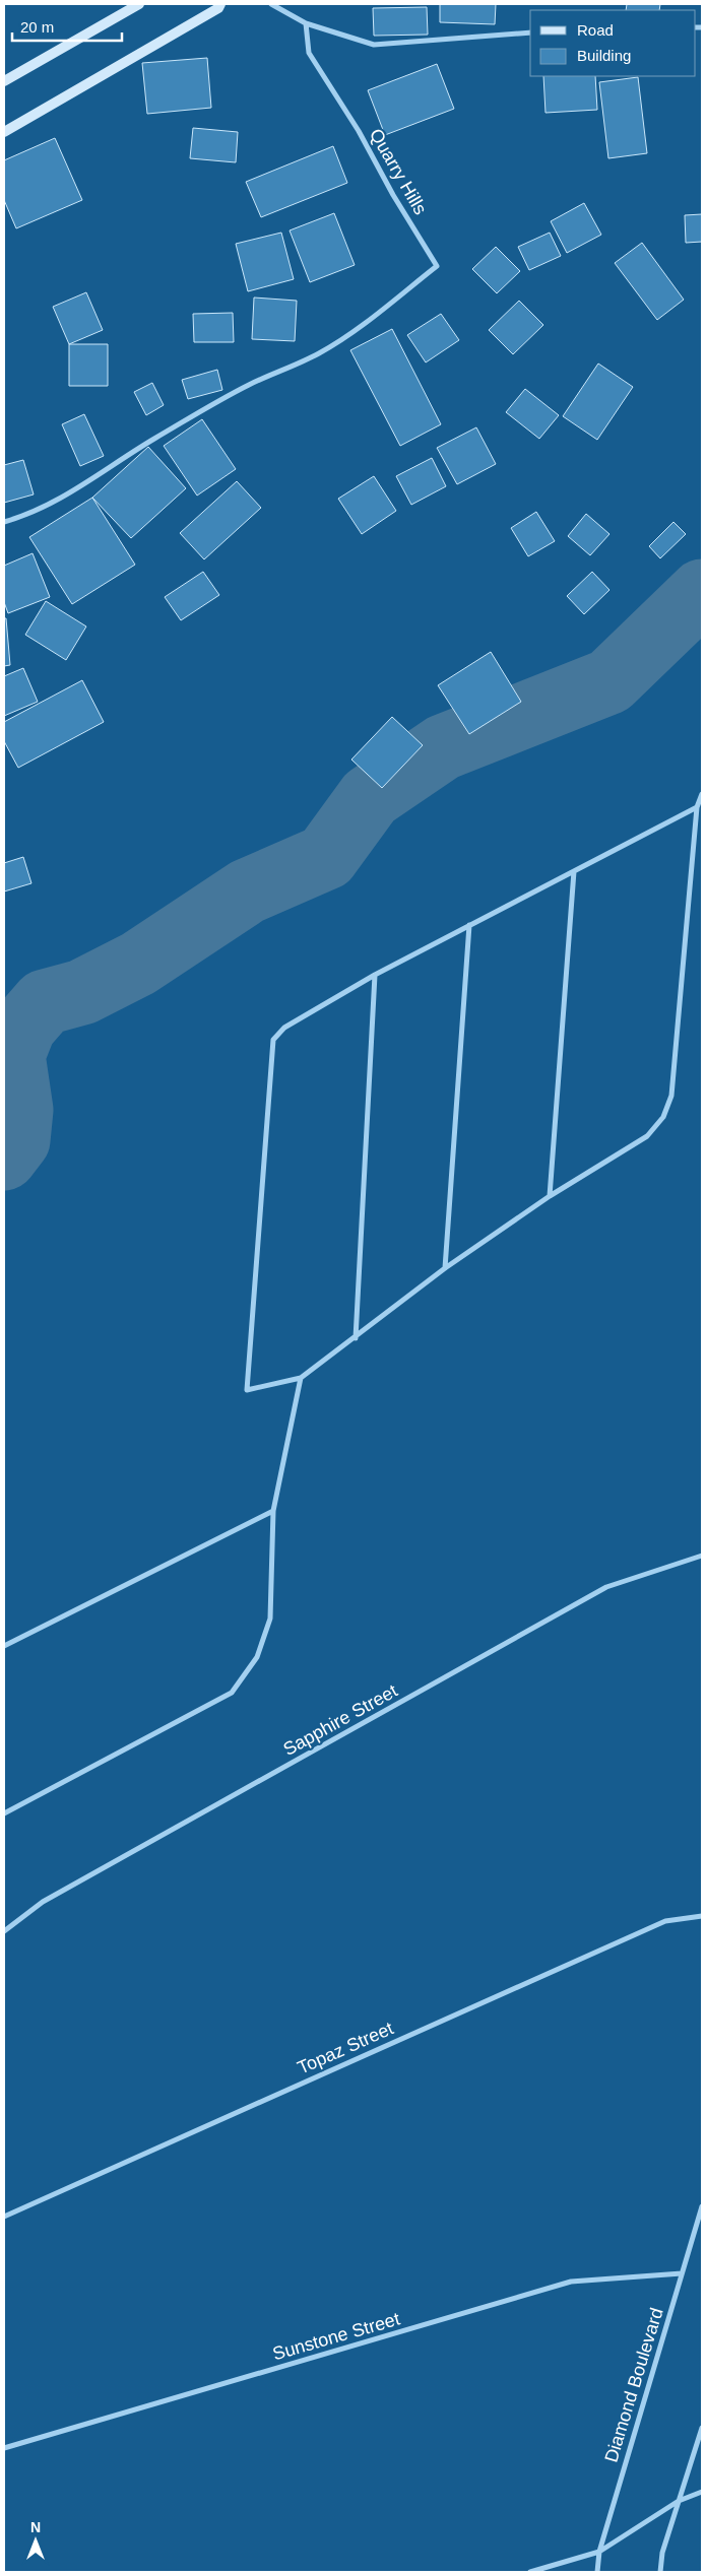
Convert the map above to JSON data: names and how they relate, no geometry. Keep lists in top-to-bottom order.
{
  "streets": {
    "street": [
      "Quarry Hills",
      "Sapphire Street",
      "Topaz Street",
      "Sunstone Street",
      "Diamond Boulevard"
    ]
  },
  "crossings": [
    ["Sunstone Street", "Diamond Boulevard"]
  ],
  "legend": ["Road", "Building"],
  "scale_bar": "20 m",
  "north": "top"
}
